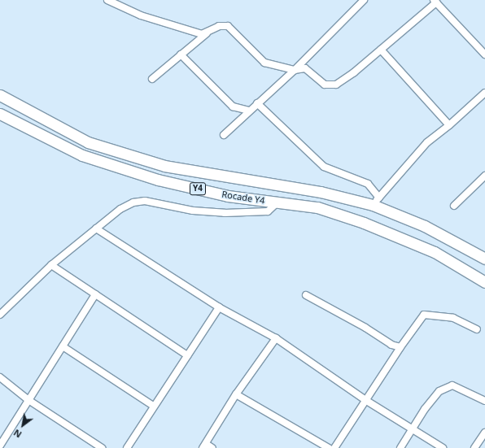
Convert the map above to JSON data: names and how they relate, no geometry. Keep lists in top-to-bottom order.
{
  "streets": {
    "highway": ["Y4", "Rocade Y4"]
  },
  "north": "bottom left"
}
